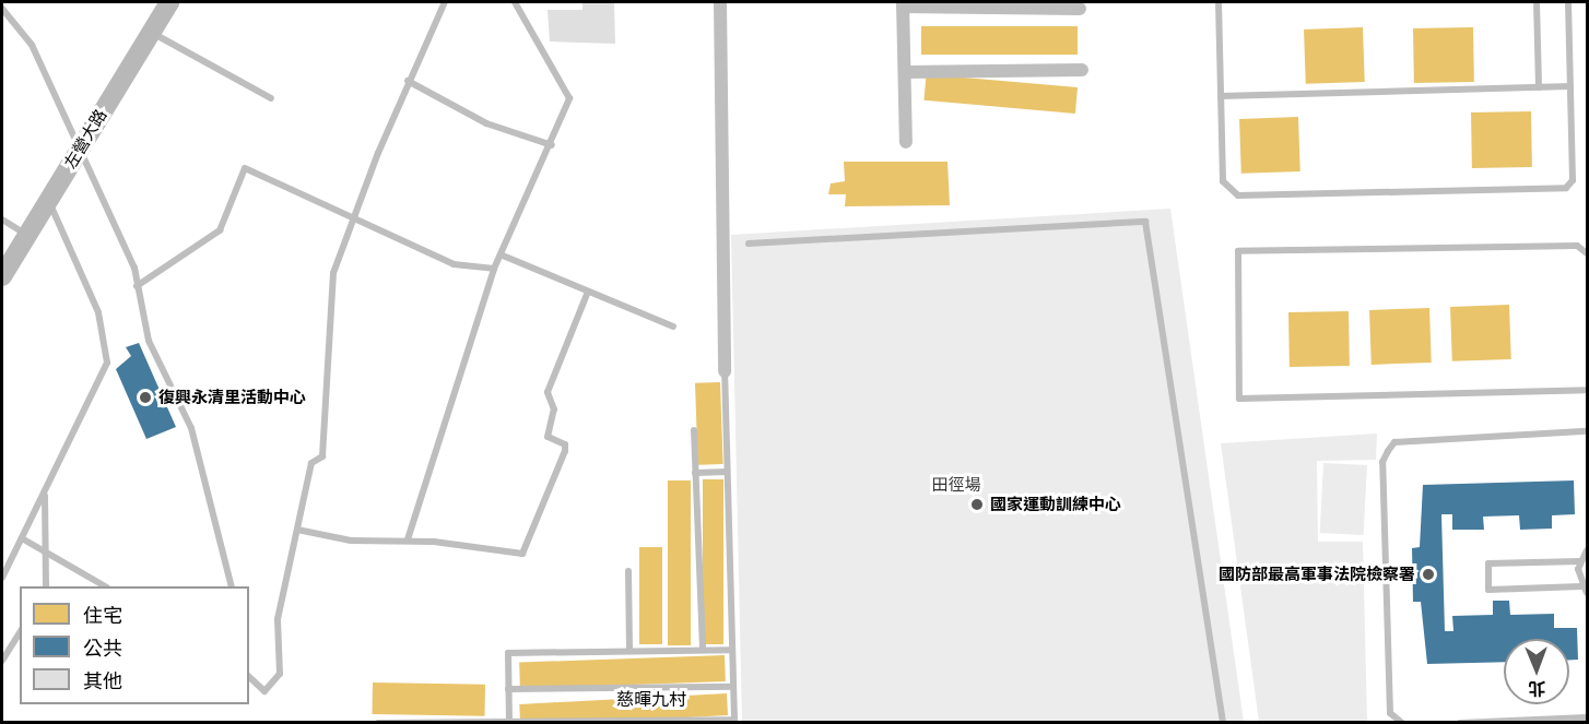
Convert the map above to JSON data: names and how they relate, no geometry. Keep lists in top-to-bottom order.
{
  "streets": {
    "street": ["左營大路"]
  },
  "districts": ["慈暉九村"],
  "parks": ["田徑場"],
  "places": ["復興永清里活動中心", "國家運動訓練中心", "國防部最高軍事法院檢察署"],
  "legend": ["住宅", "公共", "其他"],
  "north": "bottom"
}
